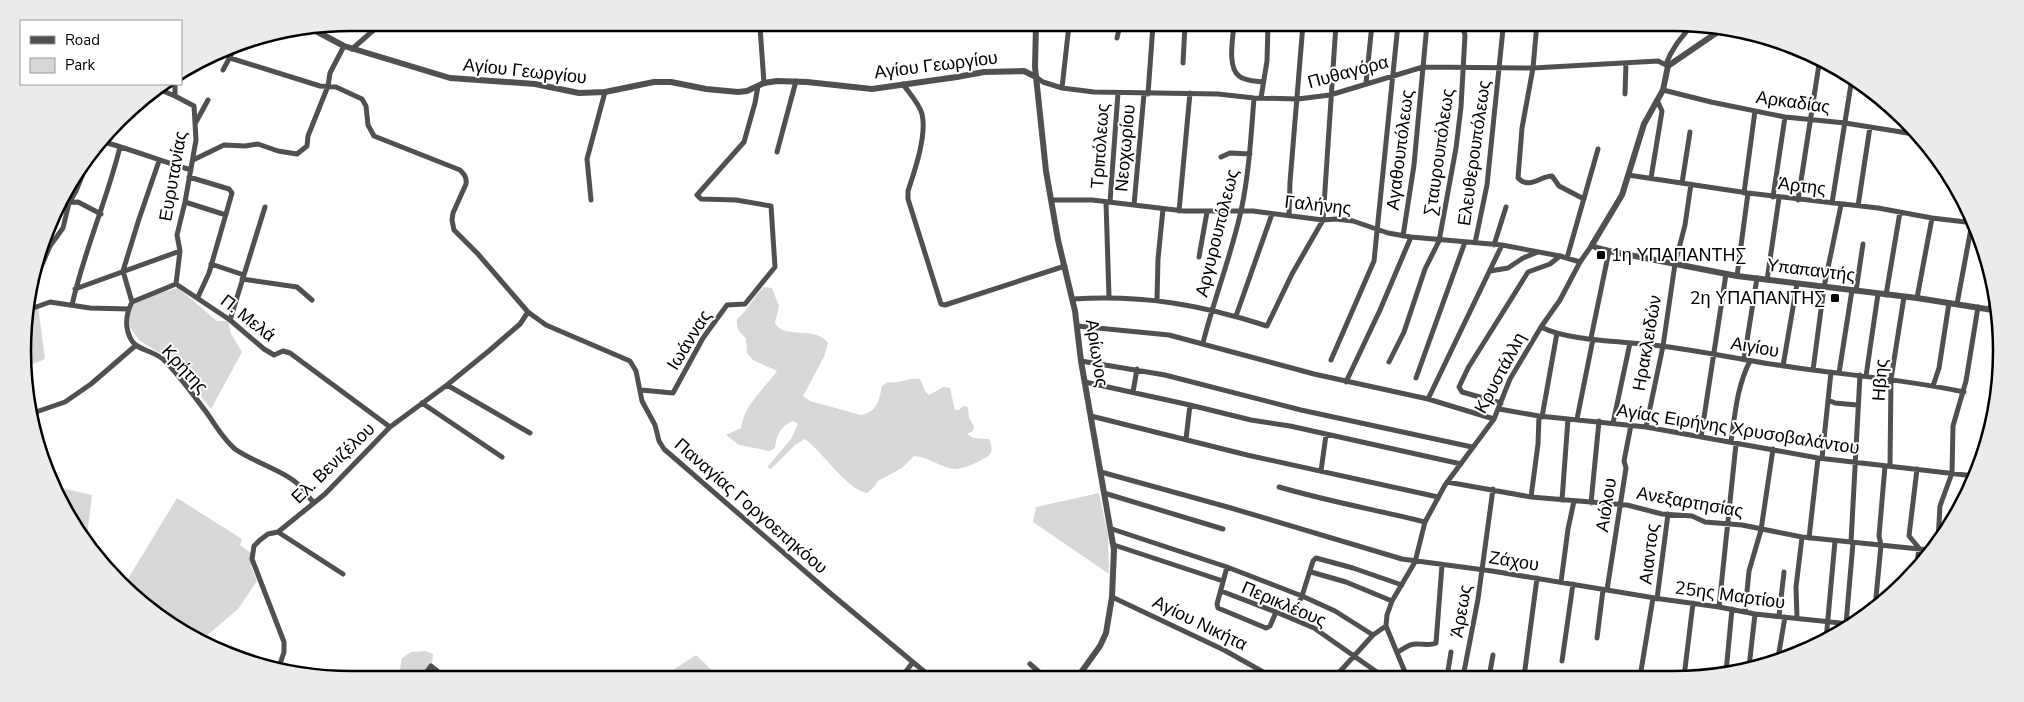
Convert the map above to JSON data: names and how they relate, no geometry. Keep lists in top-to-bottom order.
{
  "streets": {
    "street": [
      "Αγίου Γεωργίου",
      "Πυθαγόρα",
      "Αρκαδίας",
      "Τριπόλεως",
      "Νεοχωρίου",
      "Αγαθουπόλεως",
      "Σταυρουπόλεως",
      "Ελευθερουπόλεως",
      "Ευρυτανίας",
      "Άρτης",
      "Γαλήνης",
      "Αργυρουπόλεως",
      "Υπαπαντής",
      "Π. Μελά",
      "Ιωάννας",
      "Ηρακλειδών",
      "Αιγίου",
      "Αρίωνος",
      "Κρήτης",
      "Κρυστάλλη",
      "Ηβης",
      "Αγίας Ειρήνης Χρυσοβαλάντου",
      "Ελ. Βενιζέλου",
      "Ανεξαρτησίας",
      "Αιόλου",
      "Παναγίας Γοργοεπηκόου",
      "Αιαντος",
      "Ζάχου",
      "25ης Μαρτίου",
      "Περικλέους",
      "Άρεως",
      "Αγίου Νικήτα"
    ]
  },
  "crossings": [
    ["Αγίου Γεωργίου", "Πυθαγόρα"],
    ["Αγίου Γεωργίου", "Ιωάννας"],
    ["Αγίου Γεωργίου", "Αρίωνος"],
    ["Πυθαγόρα", "Τριπόλεως"],
    ["Πυθαγόρα", "Νεοχωρίου"],
    ["Πυθαγόρα", "Αγαθουπόλεως"],
    ["Πυθαγόρα", "Σταυρουπόλεως"],
    ["Πυθαγόρα", "Ελευθερουπόλεως"],
    ["Πυθαγόρα", "Αργυρουπόλεως"],
    ["Πυθαγόρα", "Αρίωνος"],
    ["Πυθαγόρα", "Κρυστάλλη"],
    ["Αρκαδίας", "Κρυστάλλη"],
    ["Τριπόλεως", "Γαλήνης"],
    ["Νεοχωρίου", "Γαλήνης"],
    ["Αγαθουπόλεως", "Γαλήνης"],
    ["Σταυρουπόλεως", "Γαλήνης"],
    ["Ελευθερουπόλεως", "Γαλήνης"],
    ["Ευρυτανίας", "Π. Μελά"],
    ["Άρτης", "Ηρακλειδών"],
    ["Άρτης", "Κρυστάλλη"],
    ["Γαλήνης", "Αργυρουπόλεως"],
    ["Γαλήνης", "Αρίωνος"],
    ["Γαλήνης", "Κρυστάλλη"],
    ["Υπαπαντής", "Ηρακλειδών"],
    ["Υπαπαντής", "Κρυστάλλη"],
    ["Υπαπαντής", "Ηβης"],
    ["Π. Μελά", "Ελ. Βενιζέλου"],
    ["Ιωάννας", "Παναγίας Γοργοεπηκόου"],
    ["Ηρακλειδών", "Αιγίου"],
    ["Ηρακλειδών", "Αγίας Ειρήνης Χρυσοβαλάντου"],
    ["Αιγίου", "Κρυστάλλη"],
    ["Αιγίου", "Ηβης"],
    ["Αρίωνος", "Ζάχου"],
    ["Αρίωνος", "Αγίου Νικήτα"],
    ["Κρήτης", "Ελ. Βενιζέλου"],
    ["Κρυστάλλη", "Αγίας Ειρήνης Χρυσοβαλάντου"],
    ["Κρυστάλλη", "Ανεξαρτησίας"],
    ["Κρυστάλλη", "Ζάχου"],
    ["Ηβης", "Αγίας Ειρήνης Χρυσοβαλάντου"],
    ["Ηβης", "Ανεξαρτησίας"],
    ["Αγίας Ειρήνης Χρυσοβαλάντου", "Αιόλου"],
    ["Ελ. Βενιζέλου", "Παναγίας Γοργοεπηκόου"],
    ["Ανεξαρτησίας", "Αιόλου"],
    ["Ανεξαρτησίας", "Αιαντος"],
    ["Ανεξαρτησίας", "Άρεως"],
    ["Αιόλου", "Ζάχου"],
    ["Αιόλου", "25ης Μαρτίου"],
    ["Αιαντος", "25ης Μαρτίου"],
    ["Ζάχου", "25ης Μαρτίου"],
    ["Ζάχου", "Άρεως"]
  ],
  "places": {
    "transit": ["1η ΥΠΑΠΑΝΤΗΣ", "2η ΥΠΑΠΑΝΤΗΣ"]
  },
  "legend": ["Road", "Park"]
}
